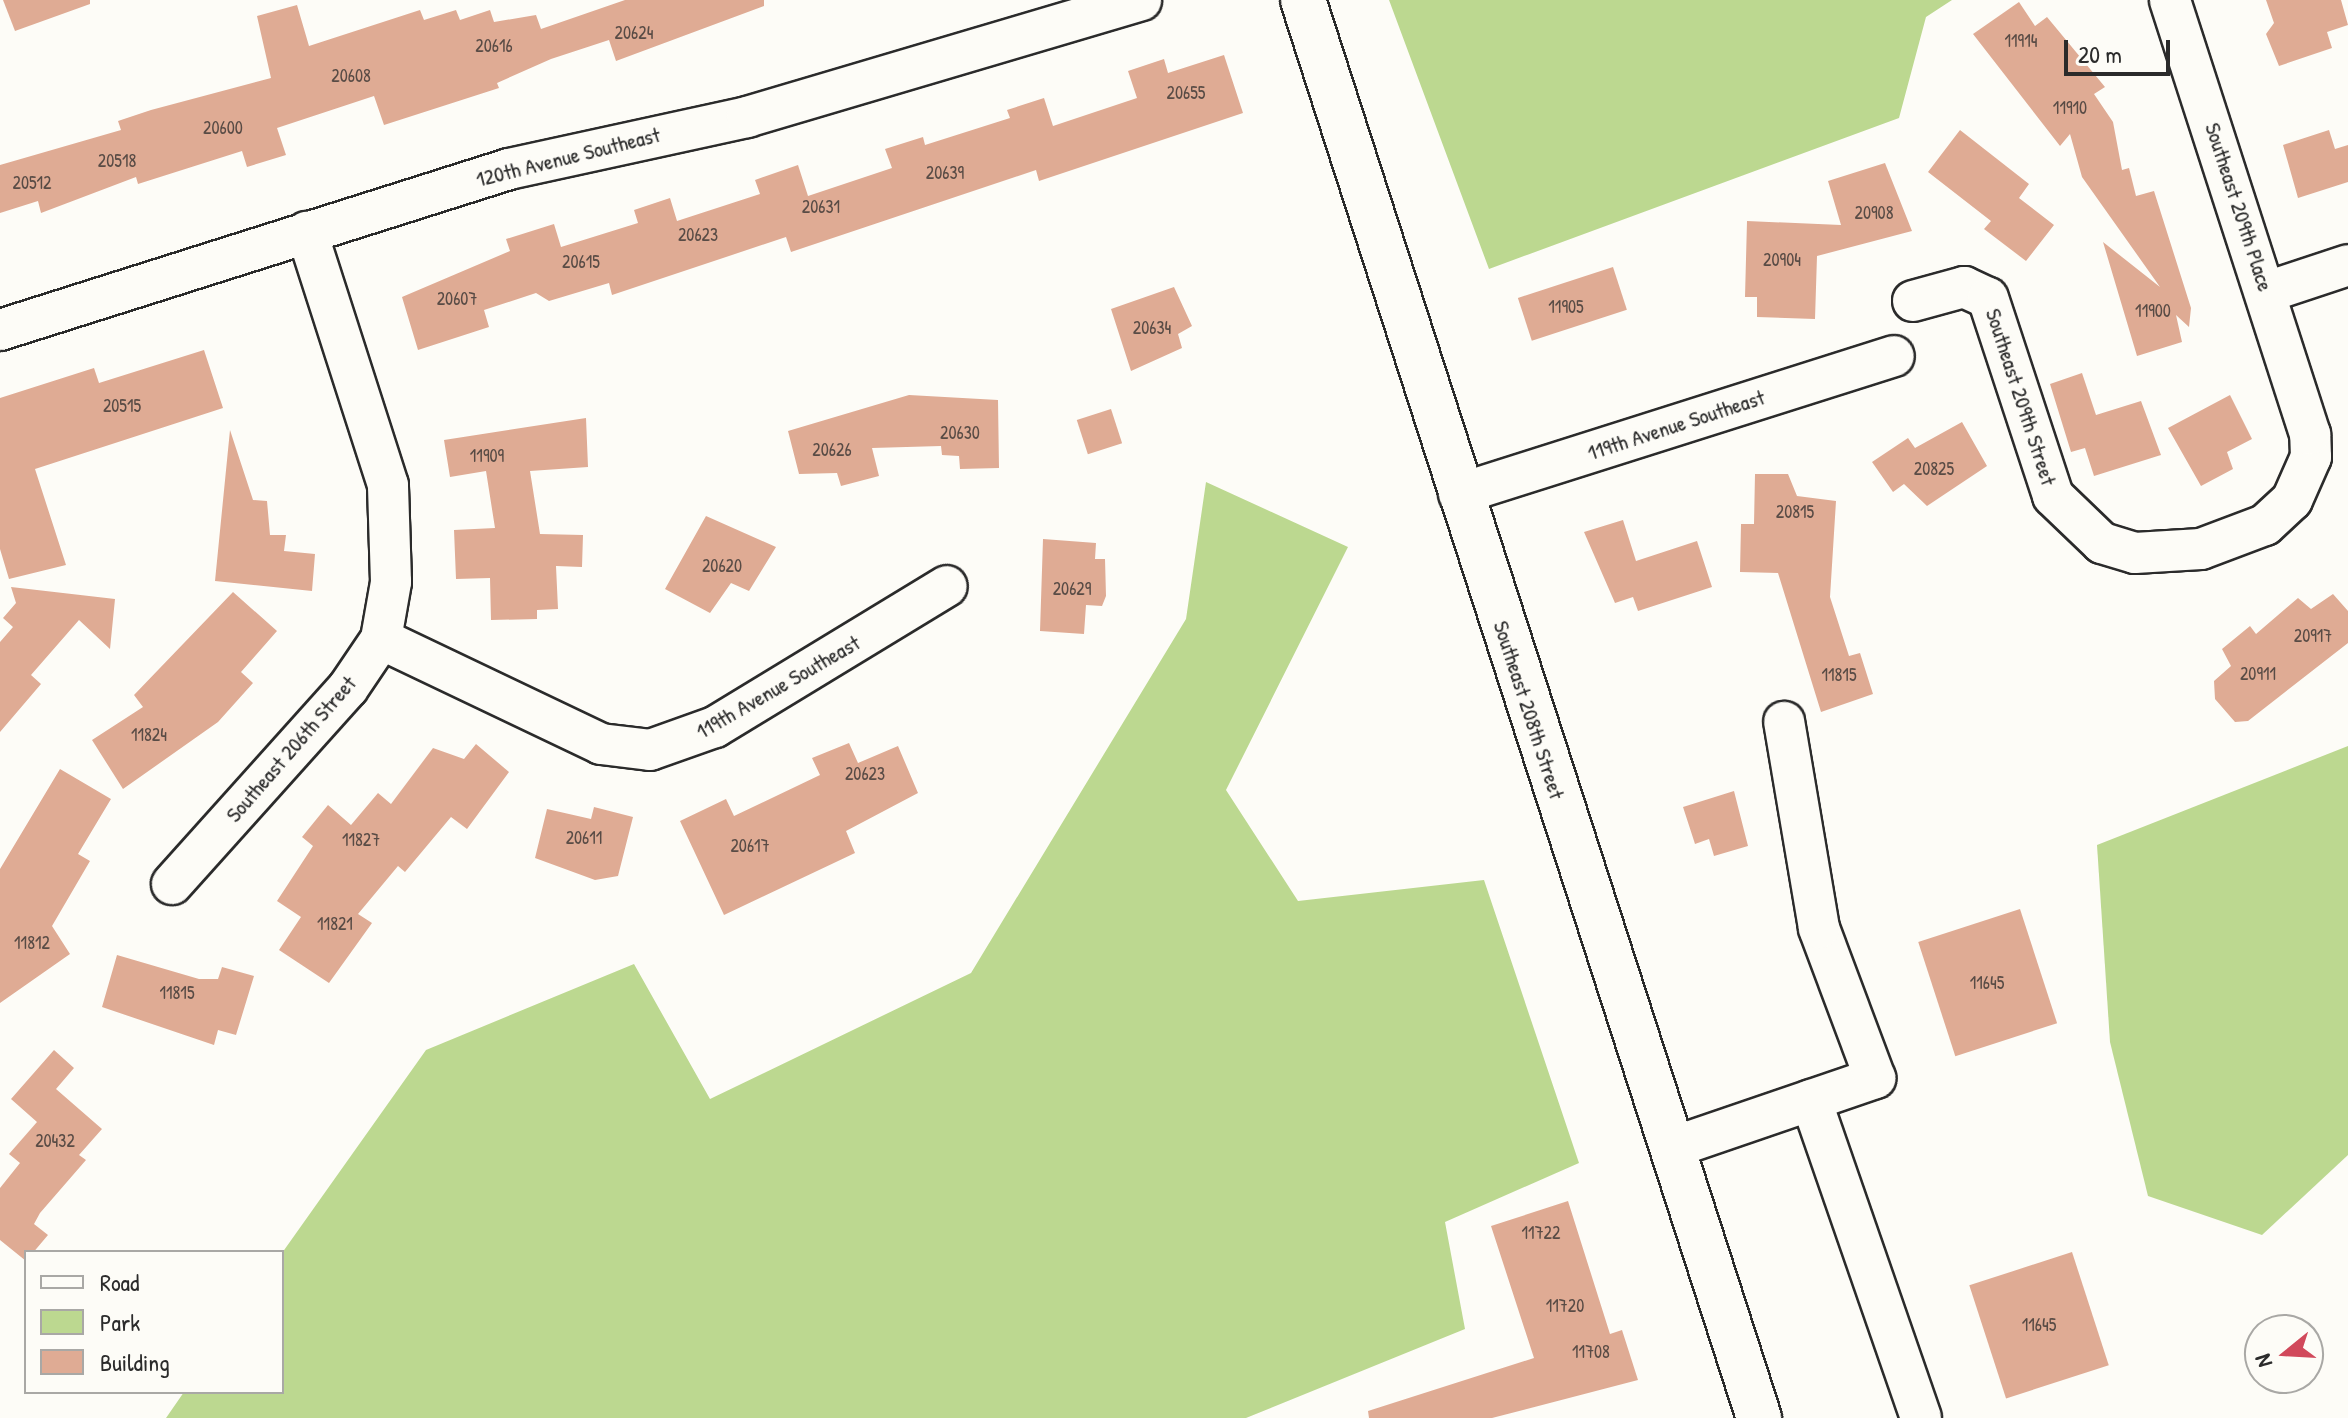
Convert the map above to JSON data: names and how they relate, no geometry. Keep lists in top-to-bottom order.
{
  "streets": {
    "main road": ["Southeast 208th Street"],
    "street": [
      "120th Avenue Southeast",
      "Southeast 209th Place",
      "Southeast 209th Street",
      "119th Avenue Southeast",
      "Southeast 206th Street"
    ]
  },
  "crossings": [
    ["120th Avenue Southeast", "Southeast 206th Street"],
    ["Southeast 209th Place", "Southeast 209th Street"],
    ["119th Avenue Southeast", "Southeast 208th Street"],
    ["119th Avenue Southeast", "Southeast 206th Street"]
  ],
  "house_numbers": [
    "20624",
    "11914",
    "20616",
    "20608",
    "20655",
    "11910",
    "20600",
    "20518",
    "20639",
    "20512",
    "20631",
    "20908",
    "20623",
    "20904",
    "20615",
    "20607",
    "11905",
    "11900",
    "20634",
    "20515",
    "20630",
    "20626",
    "11909",
    "20825",
    "20815",
    "20620",
    "20629",
    "20917",
    "20911",
    "11815",
    "11824",
    "20623",
    "20611",
    "11827",
    "20617",
    "11821",
    "11812",
    "11645",
    "11815",
    "20432",
    "11722",
    "11720",
    "11645",
    "11708"
  ],
  "legend": ["Road", "Park", "Building"],
  "scale_bar": "20 m",
  "north": "left"
}
